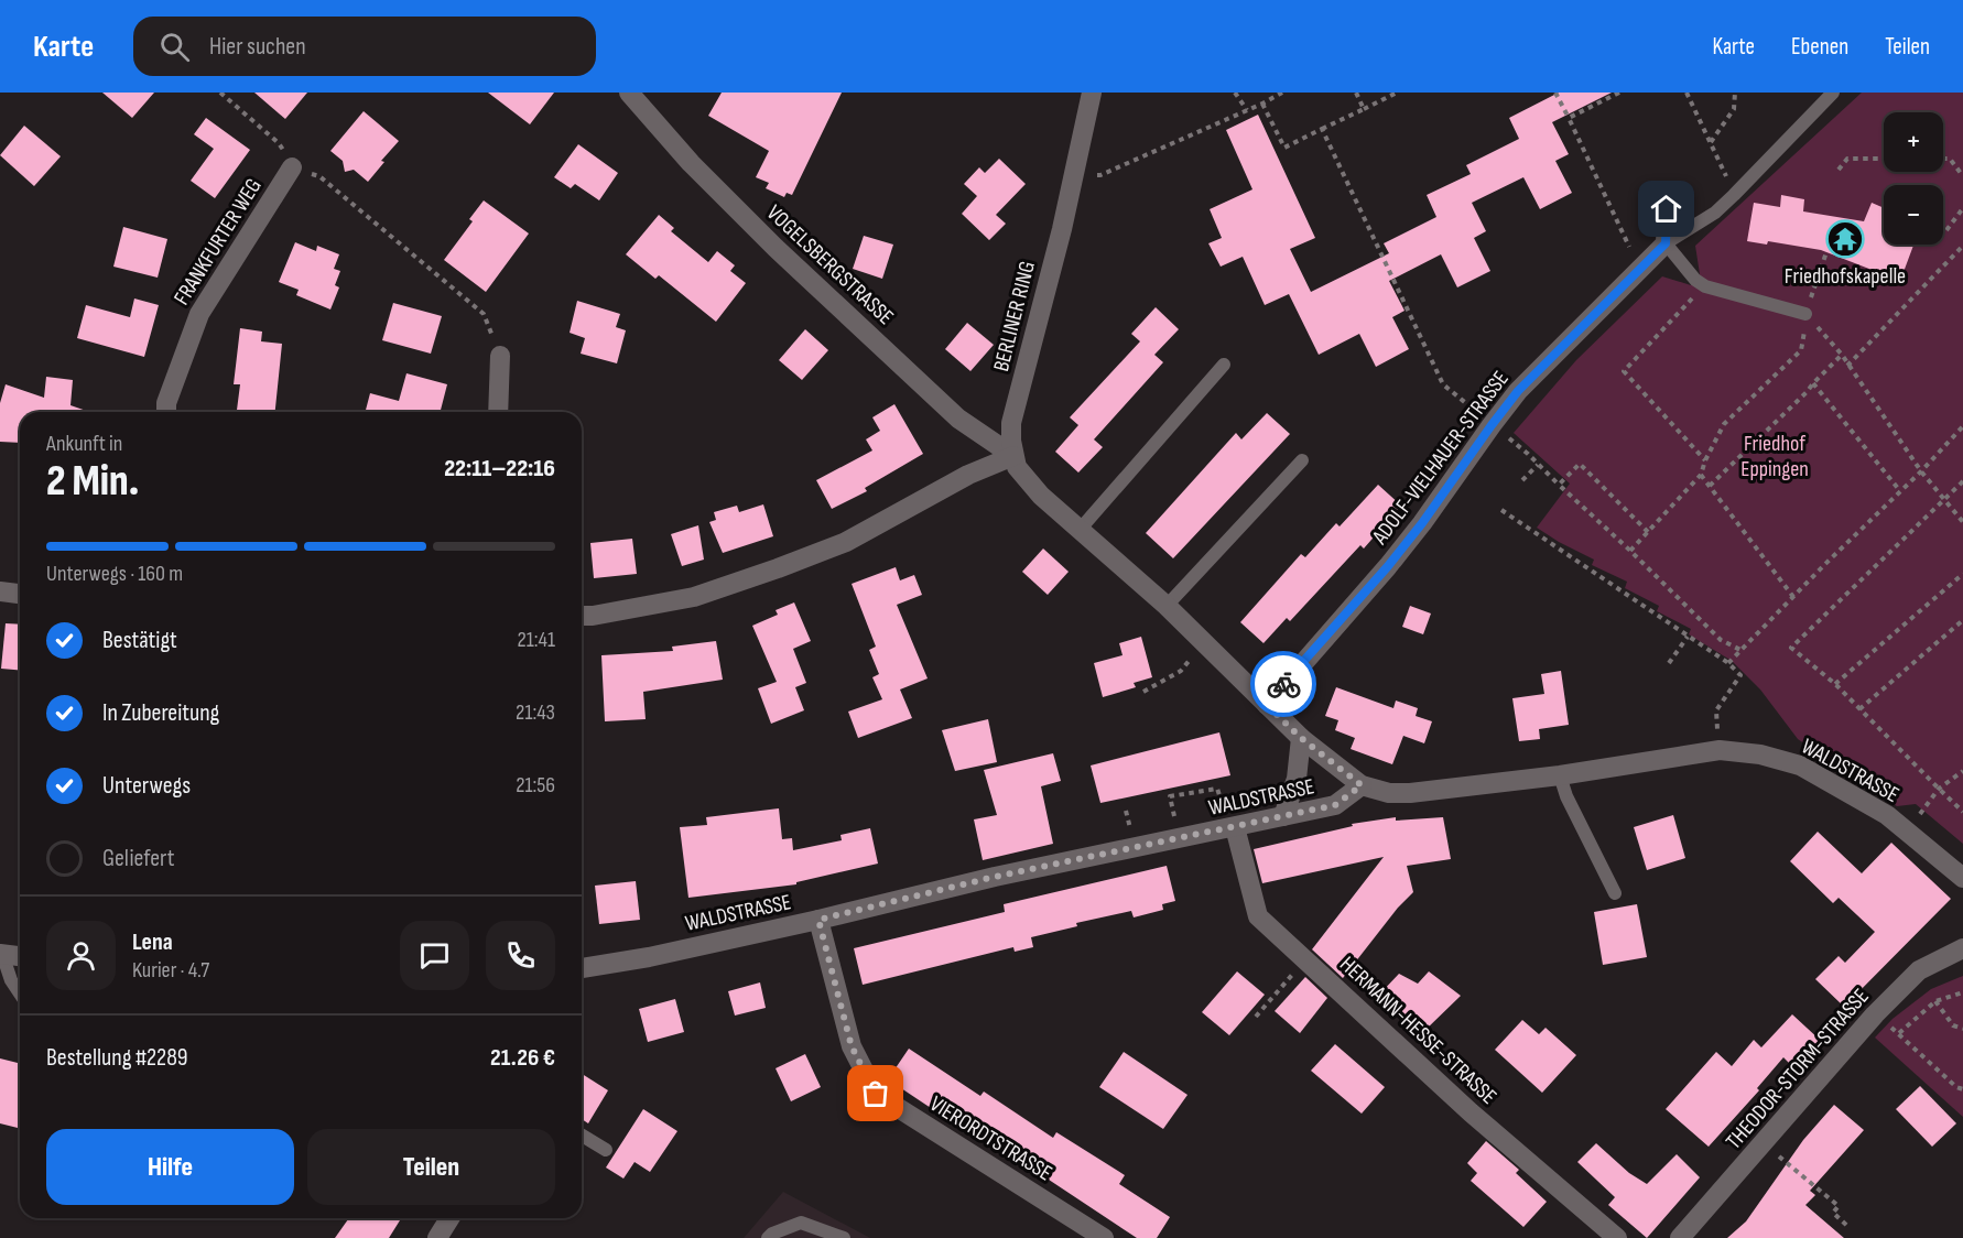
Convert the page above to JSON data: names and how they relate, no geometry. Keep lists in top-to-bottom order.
{
  "streets": {
    "street": [
      "FRANKFURTER WEG",
      "VOGELSBERGSTRASSE",
      "BERLINER RING",
      "ADOLF-VIELHAUER-STRASSE",
      "WALDSTRASSE",
      "HERMANN-HESSE-STRASSE",
      "THEODOR-STORM-STRASSE",
      "VIERORDTSTRASSE"
    ]
  },
  "crossings": [
    ["VOGELSBERGSTRASSE", "BERLINER RING"],
    ["BERLINER RING", "ADOLF-VIELHAUER-STRASSE"],
    ["BERLINER RING", "WALDSTRASSE"],
    ["WALDSTRASSE", "HERMANN-HESSE-STRASSE"],
    ["WALDSTRASSE", "VIERORDTSTRASSE"]
  ],
  "parks": ["Friedhof Eppingen"],
  "places": {
    "temple": ["Friedhofskapelle"]
  },
  "page": {
    "header": "Karte",
    "search": "Hier suchen",
    "nav": ["Karte", "Ebenen", "Teilen"],
    "map_buttons": ["+", "−"],
    "heading": ["2 Min.", "Ankunft in", "22:11–22:16"],
    "panel": [
      "Lena",
      "Kurier · 4.7",
      "Bestellung #2289",
      "21.26 €"
    ],
    "bar": "Unterwegs · 160 m",
    "list": [
      ["Bestätigt", "21:41"],
      ["In Zubereitung", "21:43"],
      ["Unterwegs", "21:56"],
      "Geliefert"
    ],
    "buttons": ["Hilfe", "Teilen"]
  }
}
